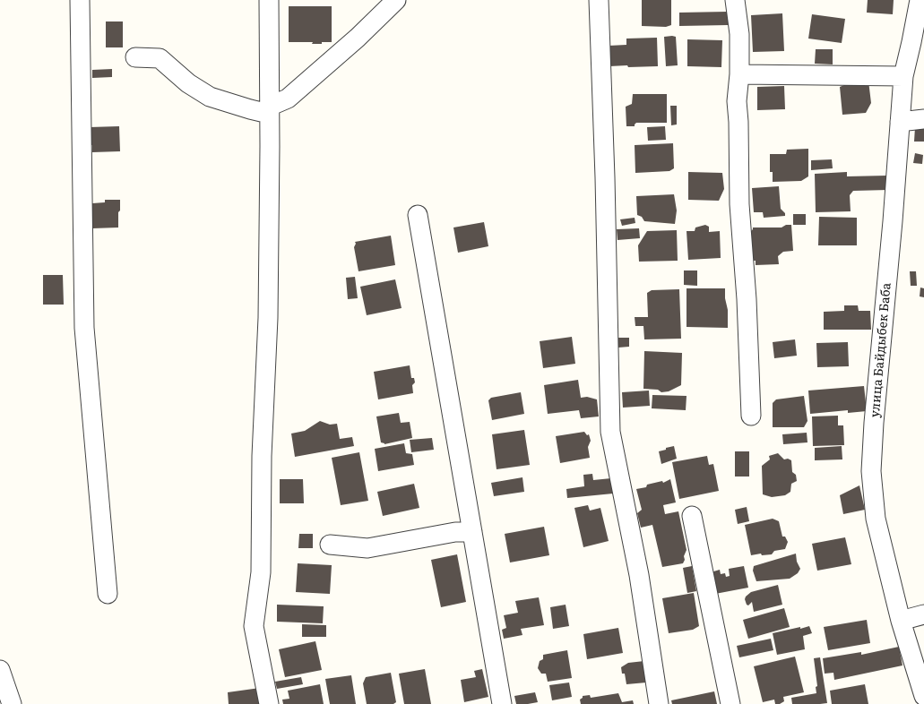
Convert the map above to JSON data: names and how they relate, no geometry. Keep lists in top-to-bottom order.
{
  "streets": {
    "street": ["улица Байдыбек Баба"]
  }
}
